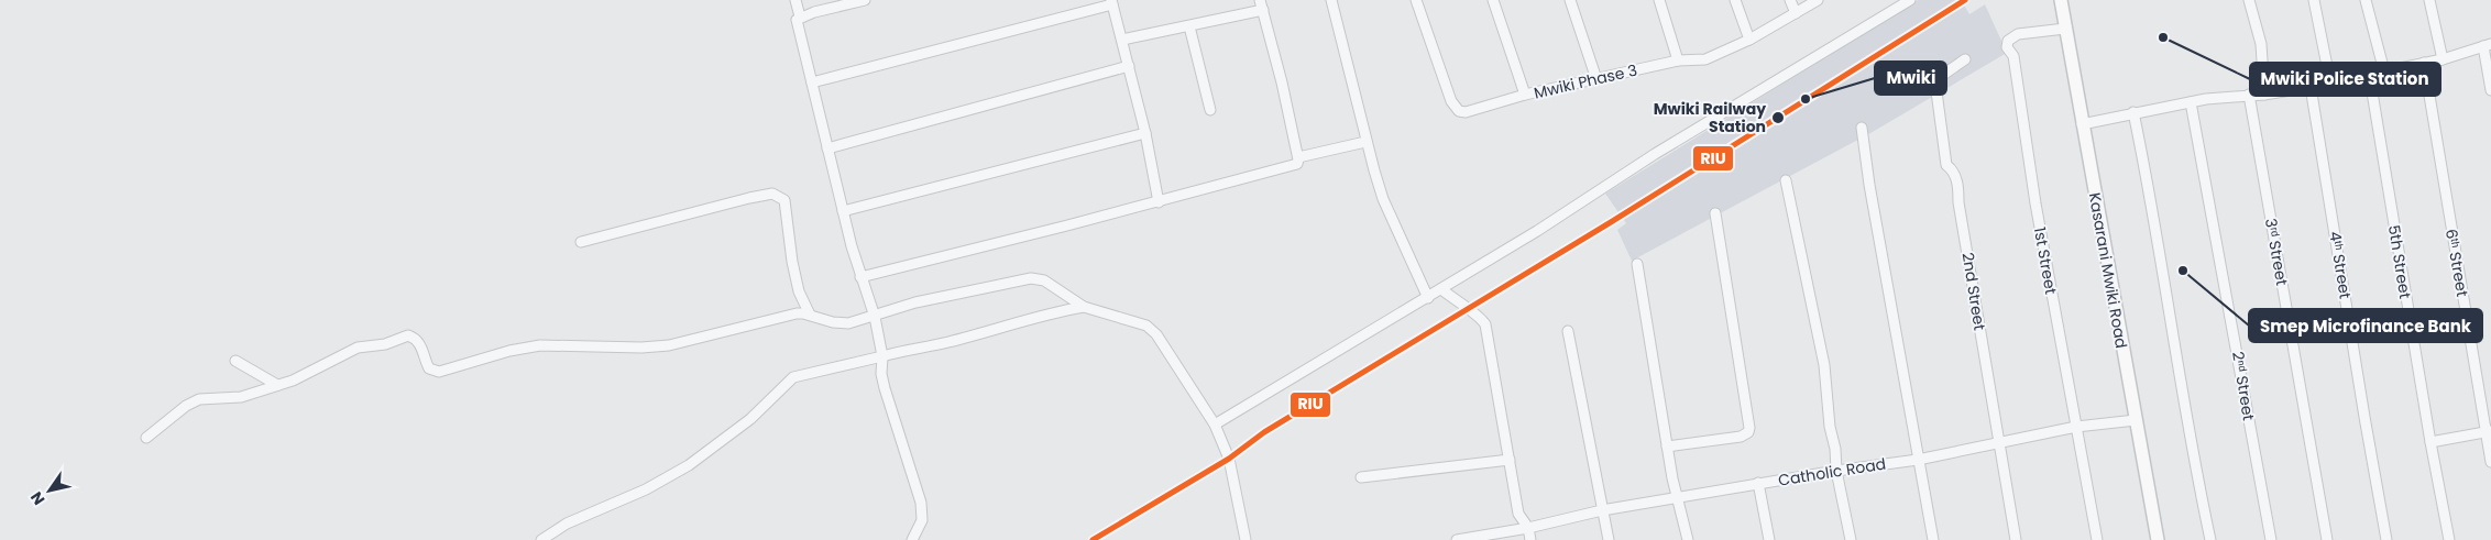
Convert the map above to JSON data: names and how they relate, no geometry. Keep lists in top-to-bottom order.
{
  "streets": {
    "main road": ["Kasarani Mwiki Road"],
    "street": [
      "Mwiki Phase 3",
      "3ʳᵈ Street",
      "1st Street",
      "5th Street",
      "6ᵗʰ Street",
      "4ᵗʰ Street",
      "2nd Street",
      "2ⁿᵈ Street",
      "Catholic Road"
    ]
  },
  "crossings": [
    ["1st Street", "Kasarani Mwiki Road"],
    ["1st Street", "Catholic Road"],
    ["Kasarani Mwiki Road", "Catholic Road"],
    ["2nd Street", "Catholic Road"]
  ],
  "places": [
    "Mwiki Police Station",
    "Mwiki",
    "Mwiki Railway Station",
    "Smep Microfinance Bank"
  ],
  "lines": ["transit line RIU"],
  "north": "bottom left"
}
